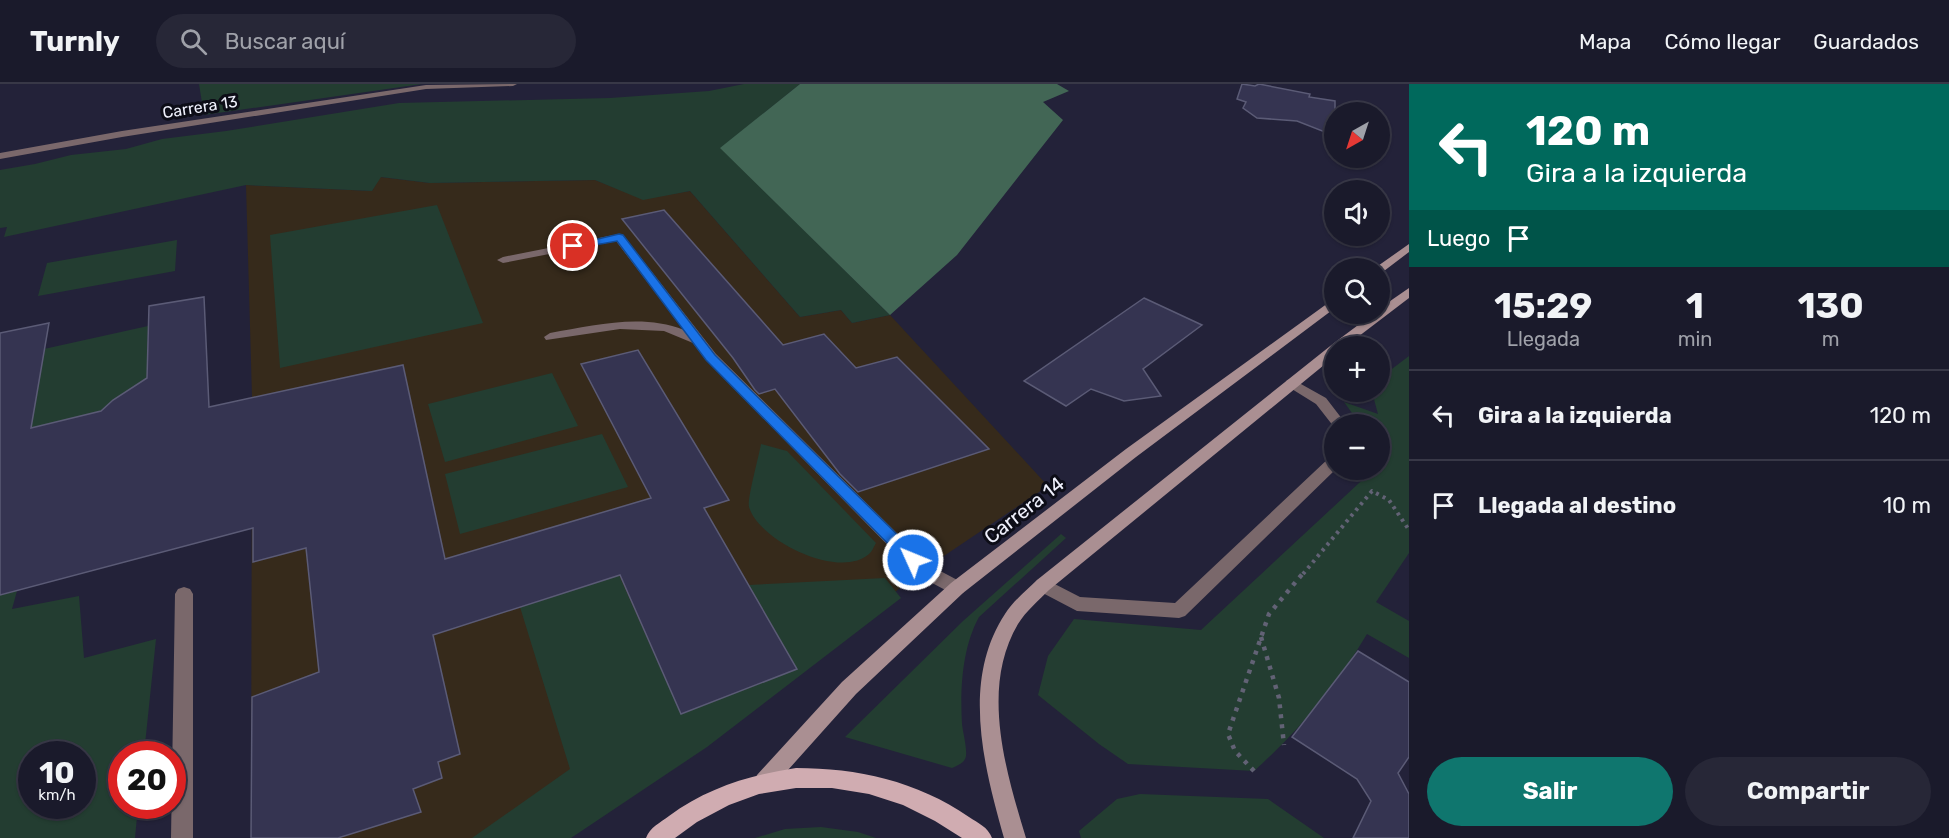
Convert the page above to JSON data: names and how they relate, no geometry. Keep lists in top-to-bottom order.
{
  "streets": {
    "main road": ["Carrera 14"],
    "street": ["Carrera 13"]
  },
  "north": "bottom left",
  "page": {
    "header": "Turnly",
    "search": "Buscar aquí",
    "nav": ["Mapa", "Cómo llegar", "Guardados"],
    "turn": ["120 m", "Gira a la izquierda"],
    "map_buttons": ["+", "−"],
    "then": "Luego",
    "eta": [
      "15:29",
      "Llegada",
      "1",
      "min",
      "130",
      "m"
    ],
    "list": [
      {
        "name": "Gira a la izquierda",
        "value": "120 m"
      },
      {
        "name": "Llegada al destino",
        "value": "10 m"
      }
    ],
    "speed": "10 km/h",
    "limit": "20",
    "buttons": ["Salir", "Compartir"]
  }
}
